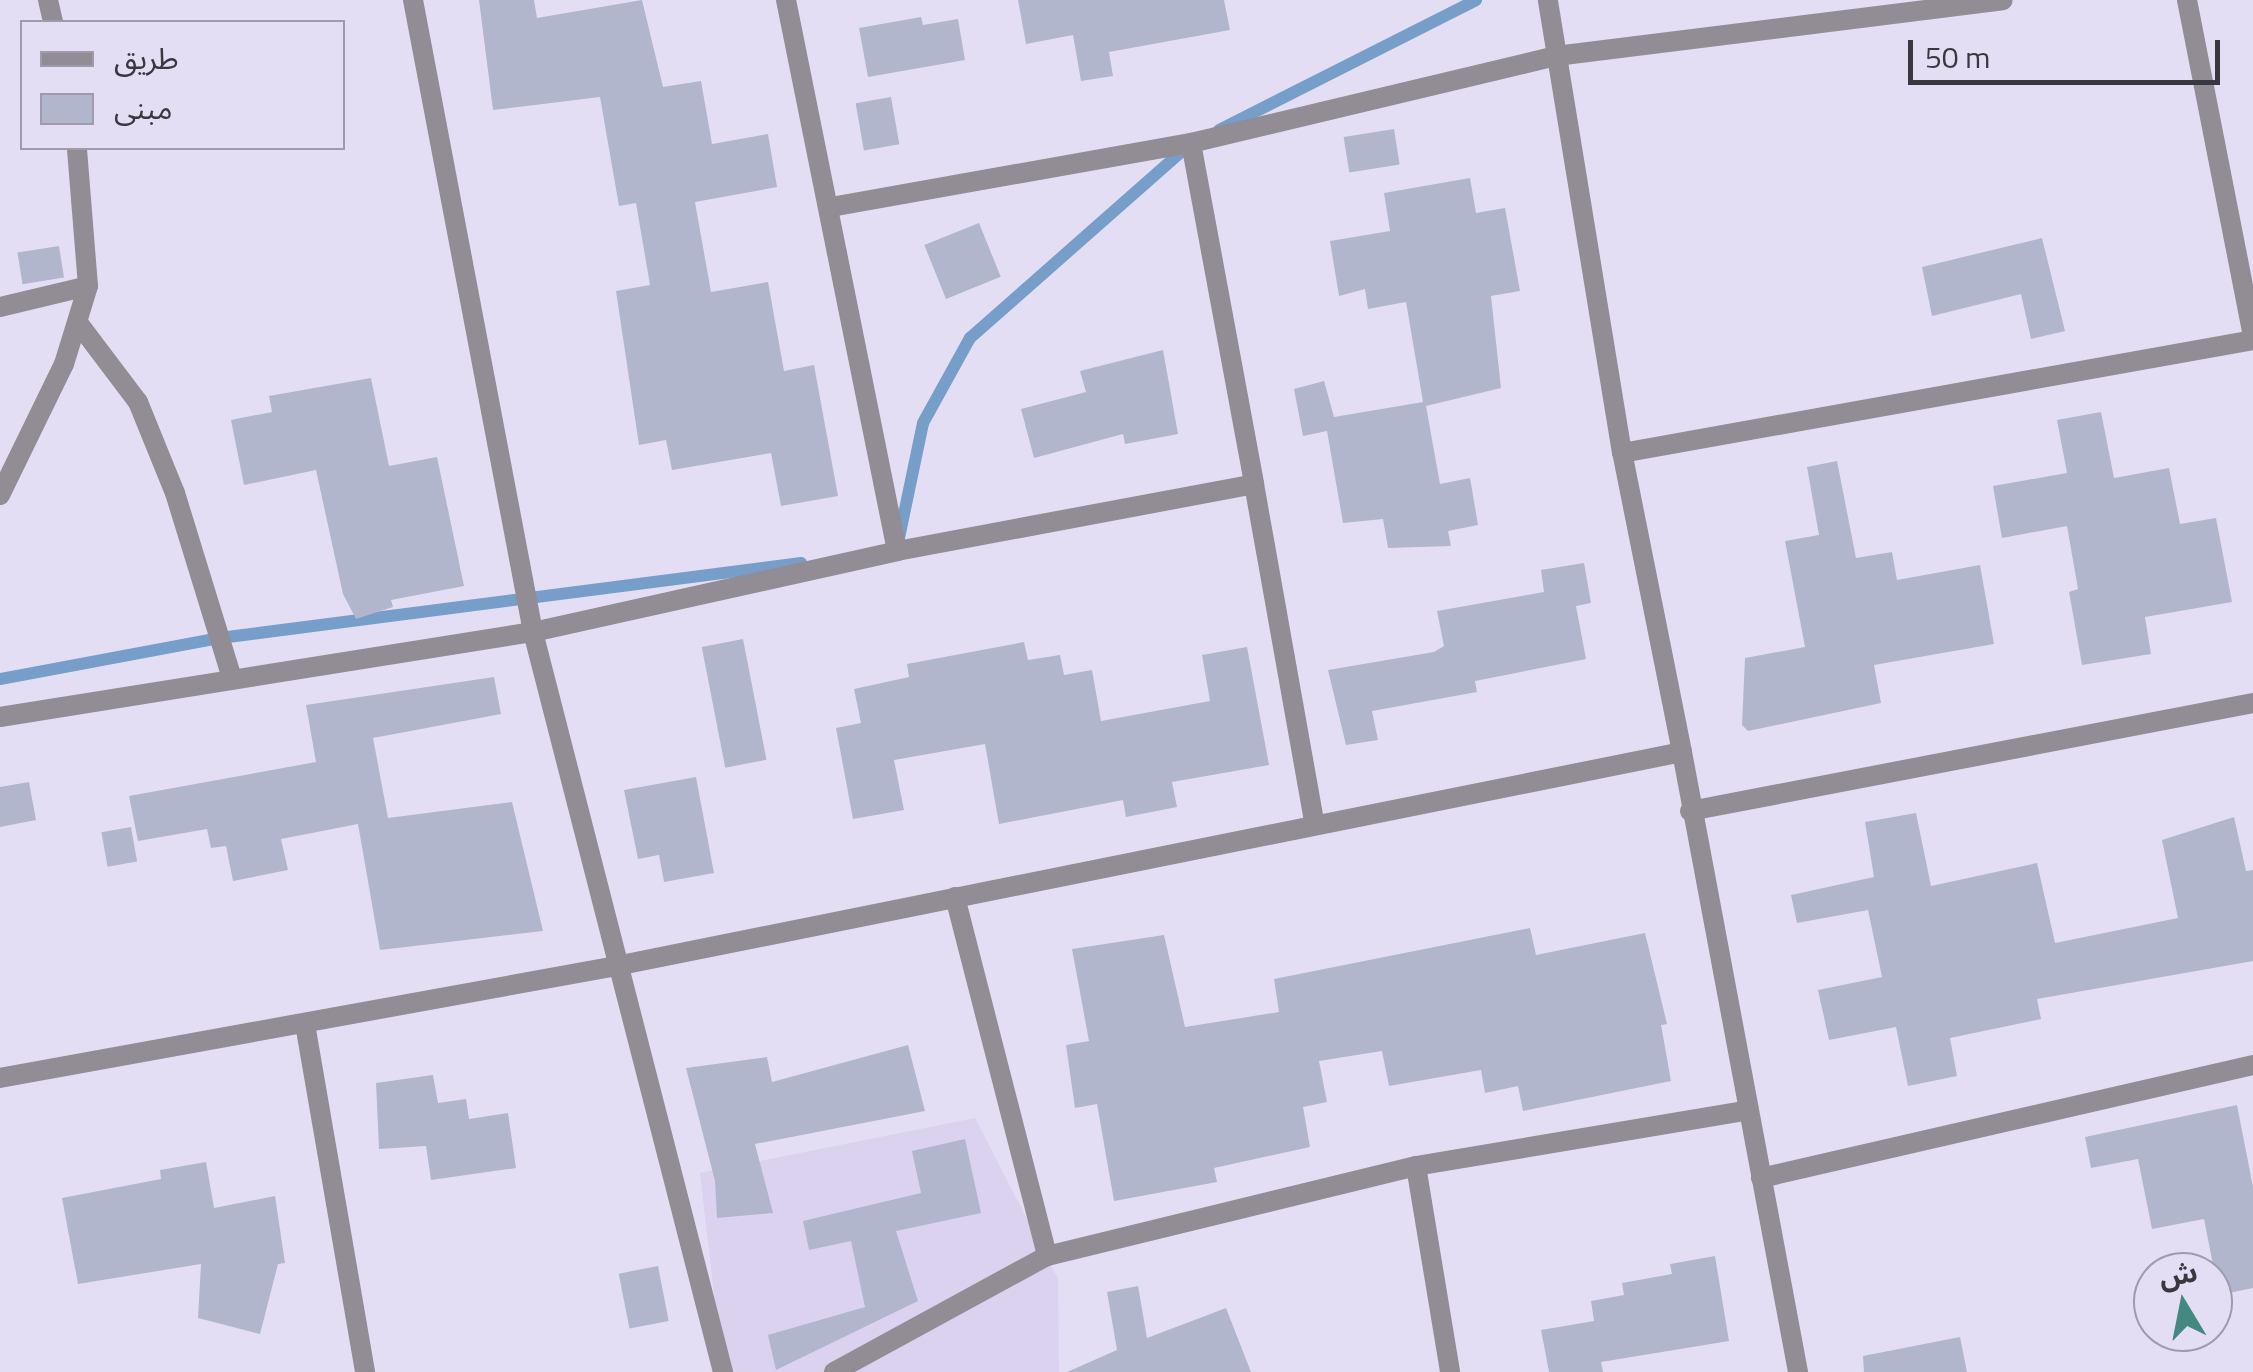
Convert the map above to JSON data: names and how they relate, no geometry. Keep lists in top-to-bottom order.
{
  "legend": ["طريق", "مبنى"],
  "scale_bar": "50 m",
  "north": "top"
}
